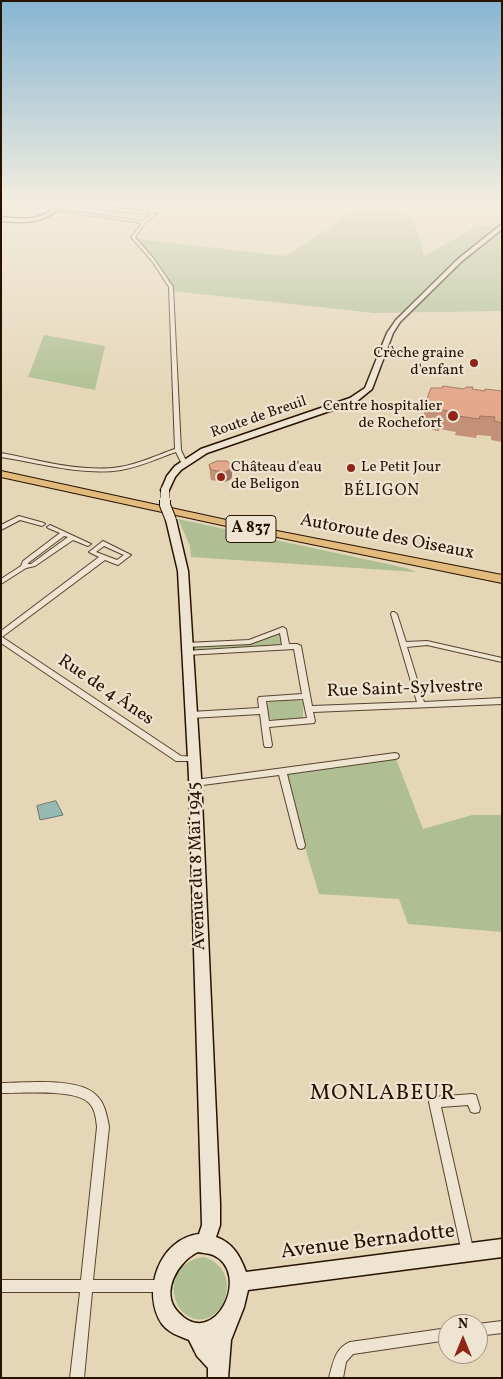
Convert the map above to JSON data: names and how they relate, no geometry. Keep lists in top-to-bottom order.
{
  "streets": {
    "highway": ["A 837", "Autoroute des Oiseaux"],
    "street": [
      "Route de Breuil",
      "Rue Saint-Sylvestre",
      "Rue de 4 Ânes",
      "Avenue du 8 Mai 1945",
      "Avenue Bernadotte"
    ]
  },
  "crossings": [
    ["Route de Breuil", "Avenue du 8 Mai 1945"],
    ["Rue de 4 Ânes", "Avenue du 8 Mai 1945"],
    ["Avenue du 8 Mai 1945", "Avenue Bernadotte"]
  ],
  "districts": ["BÉLIGON", "MONLABEUR"],
  "places": [
    "Crèche graine d'enfant",
    "Centre hospitalier de Rochefort",
    "Le Petit Jour",
    "Château d'eau de Beligon"
  ],
  "north": "top"
}
